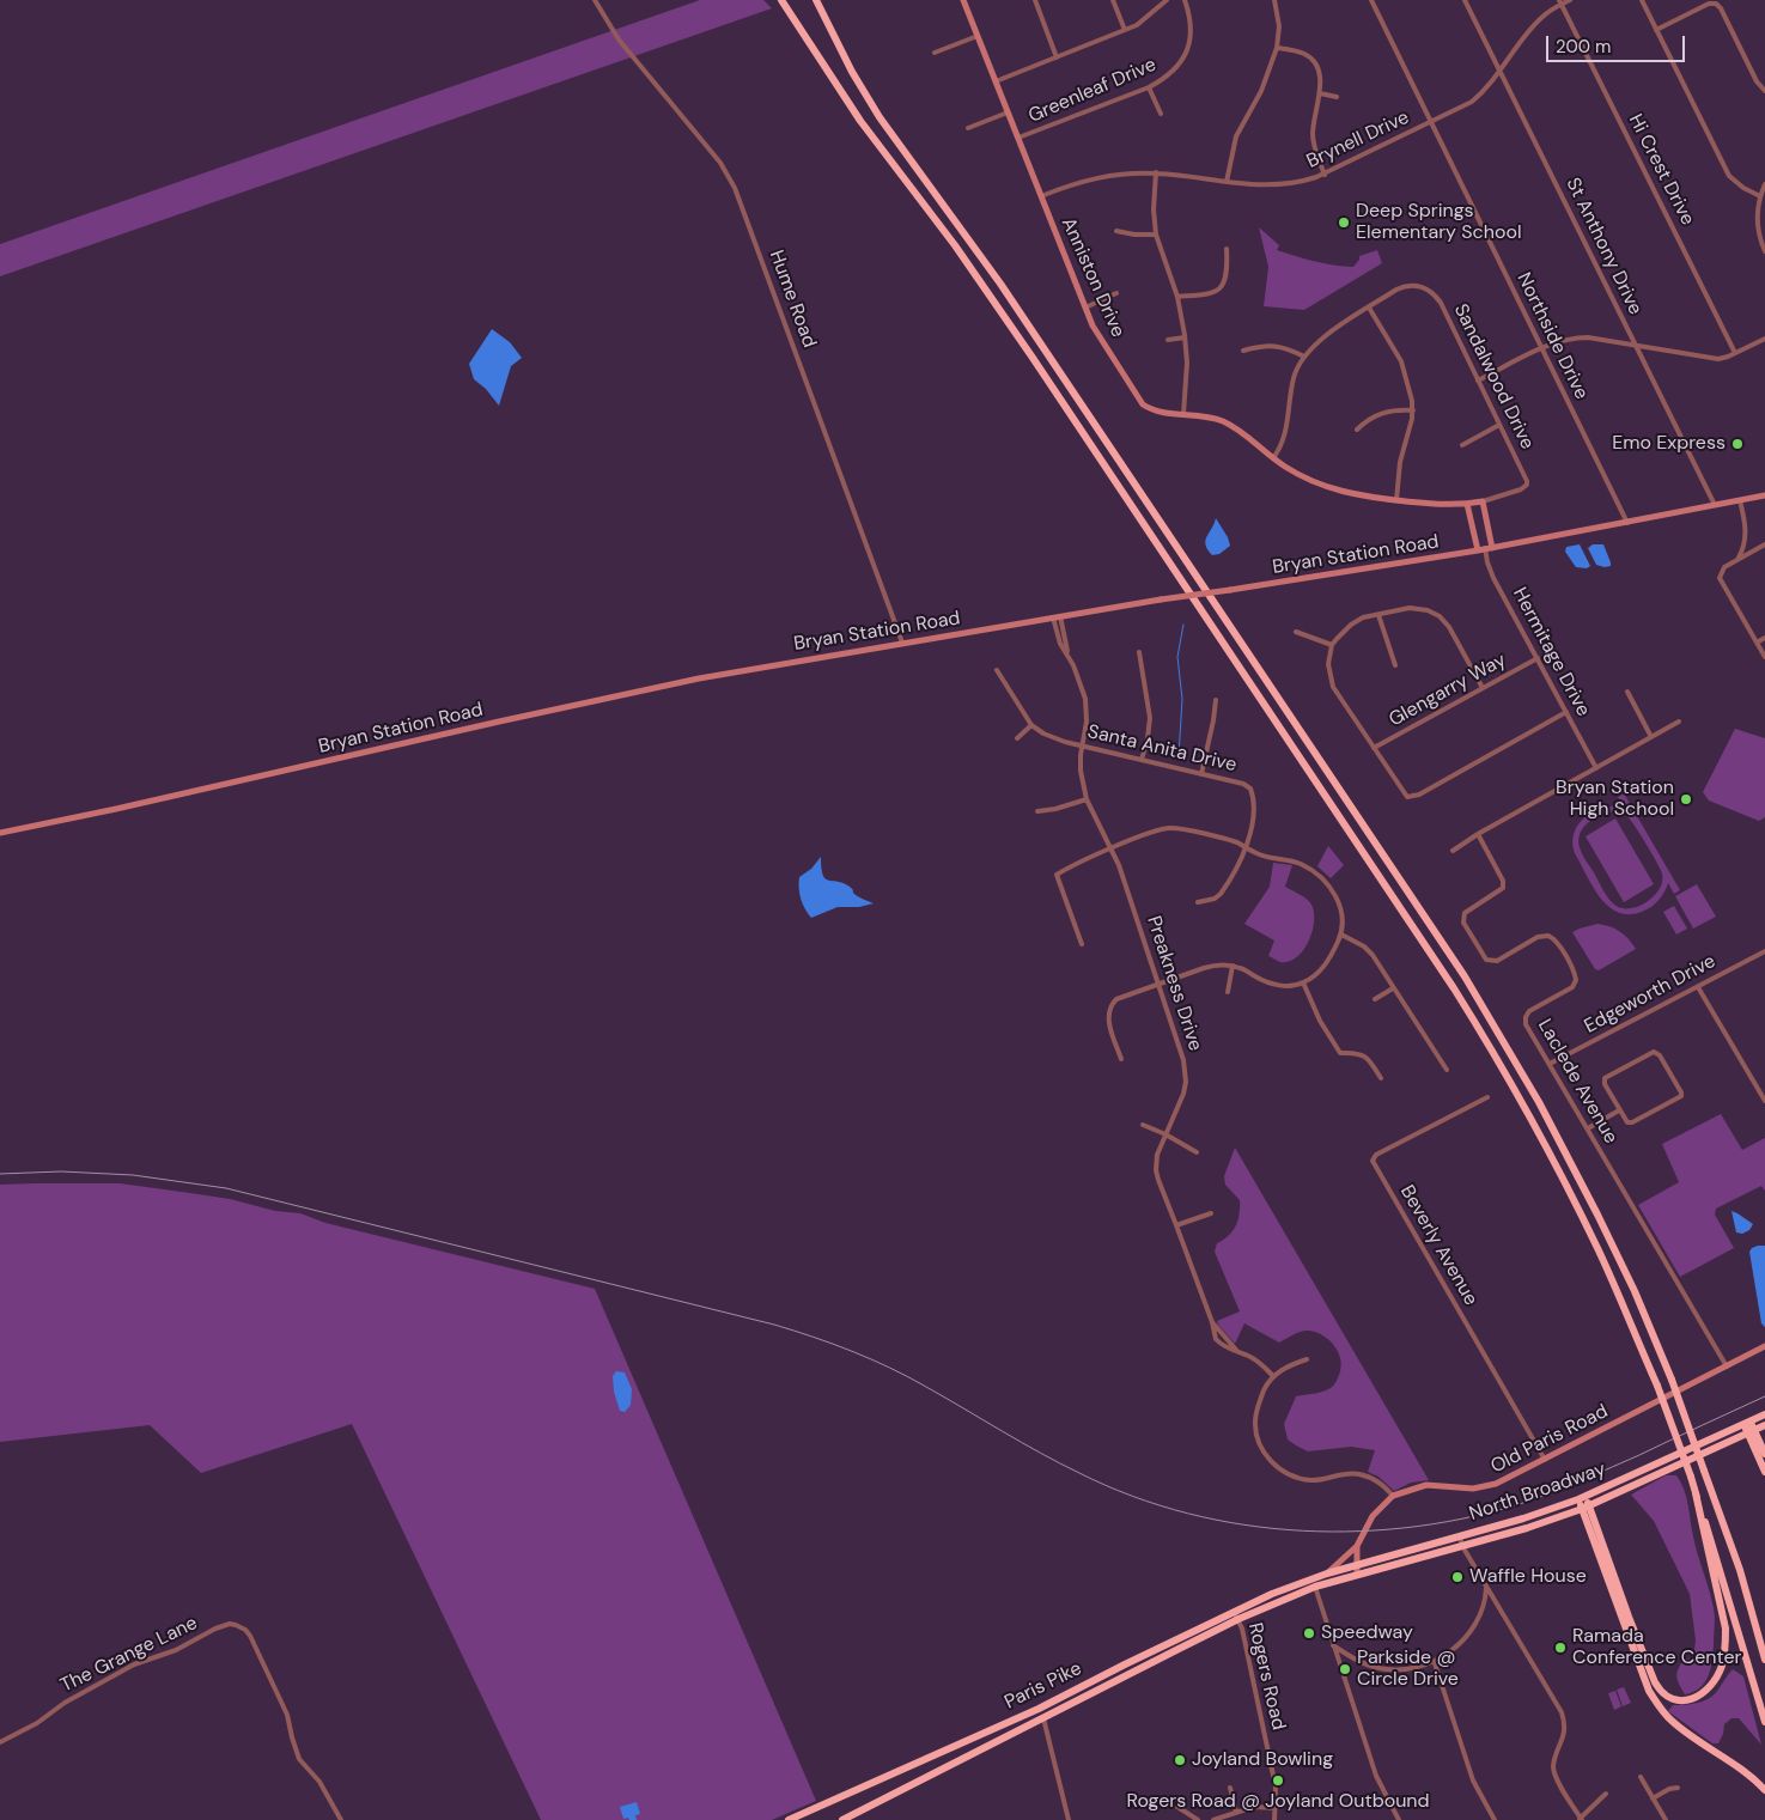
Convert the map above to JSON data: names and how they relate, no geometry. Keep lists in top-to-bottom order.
{
  "streets": {
    "highway": ["North Broadway", "Paris Pike"],
    "main road": ["Anniston Drive", "Bryan Station Road", "Old Paris Road"],
    "street": [
      "Greenleaf Drive",
      "Brynell Drive",
      "Hi Crest Drive",
      "St Anthony Drive",
      "Hume Road",
      "Northside Drive",
      "Sandalwood Drive",
      "Hermitage Drive",
      "Glengarry Way",
      "Santa Anita Drive",
      "Preakness Drive",
      "Edgeworth Drive",
      "Laclede Avenue",
      "Beverly Avenue",
      "The Grange Lane",
      "Rogers Road"
    ]
  },
  "crossings": [
    ["Greenleaf Drive", "Anniston Drive"],
    ["Brynell Drive", "Hi Crest Drive"],
    ["Brynell Drive", "St Anthony Drive"],
    ["Brynell Drive", "Anniston Drive"],
    ["Brynell Drive", "Northside Drive"],
    ["St Anthony Drive", "Bryan Station Road"],
    ["Anniston Drive", "Sandalwood Drive"],
    ["Hume Road", "Bryan Station Road"],
    ["Northside Drive", "Bryan Station Road"],
    ["Bryan Station Road", "Hermitage Drive"],
    ["Bryan Station Road", "Preakness Drive"],
    ["Hermitage Drive", "Glengarry Way"],
    ["Santa Anita Drive", "Preakness Drive"],
    ["Edgeworth Drive", "Laclede Avenue"],
    ["Laclede Avenue", "Old Paris Road"],
    ["Beverly Avenue", "Old Paris Road"],
    ["Old Paris Road", "North Broadway"],
    ["North Broadway", "Paris Pike"],
    ["Rogers Road", "Paris Pike"]
  ],
  "places": [
    "Deep Springs Elementary School",
    "Emo Express",
    "Bryan Station High School",
    "Waffle House",
    "Speedway",
    "Ramada Conference Center",
    "Parkside @ Circle Drive",
    "Joyland Bowling",
    "Rogers Road @ Joyland Outbound"
  ],
  "scale_bar": "200 m"
}
